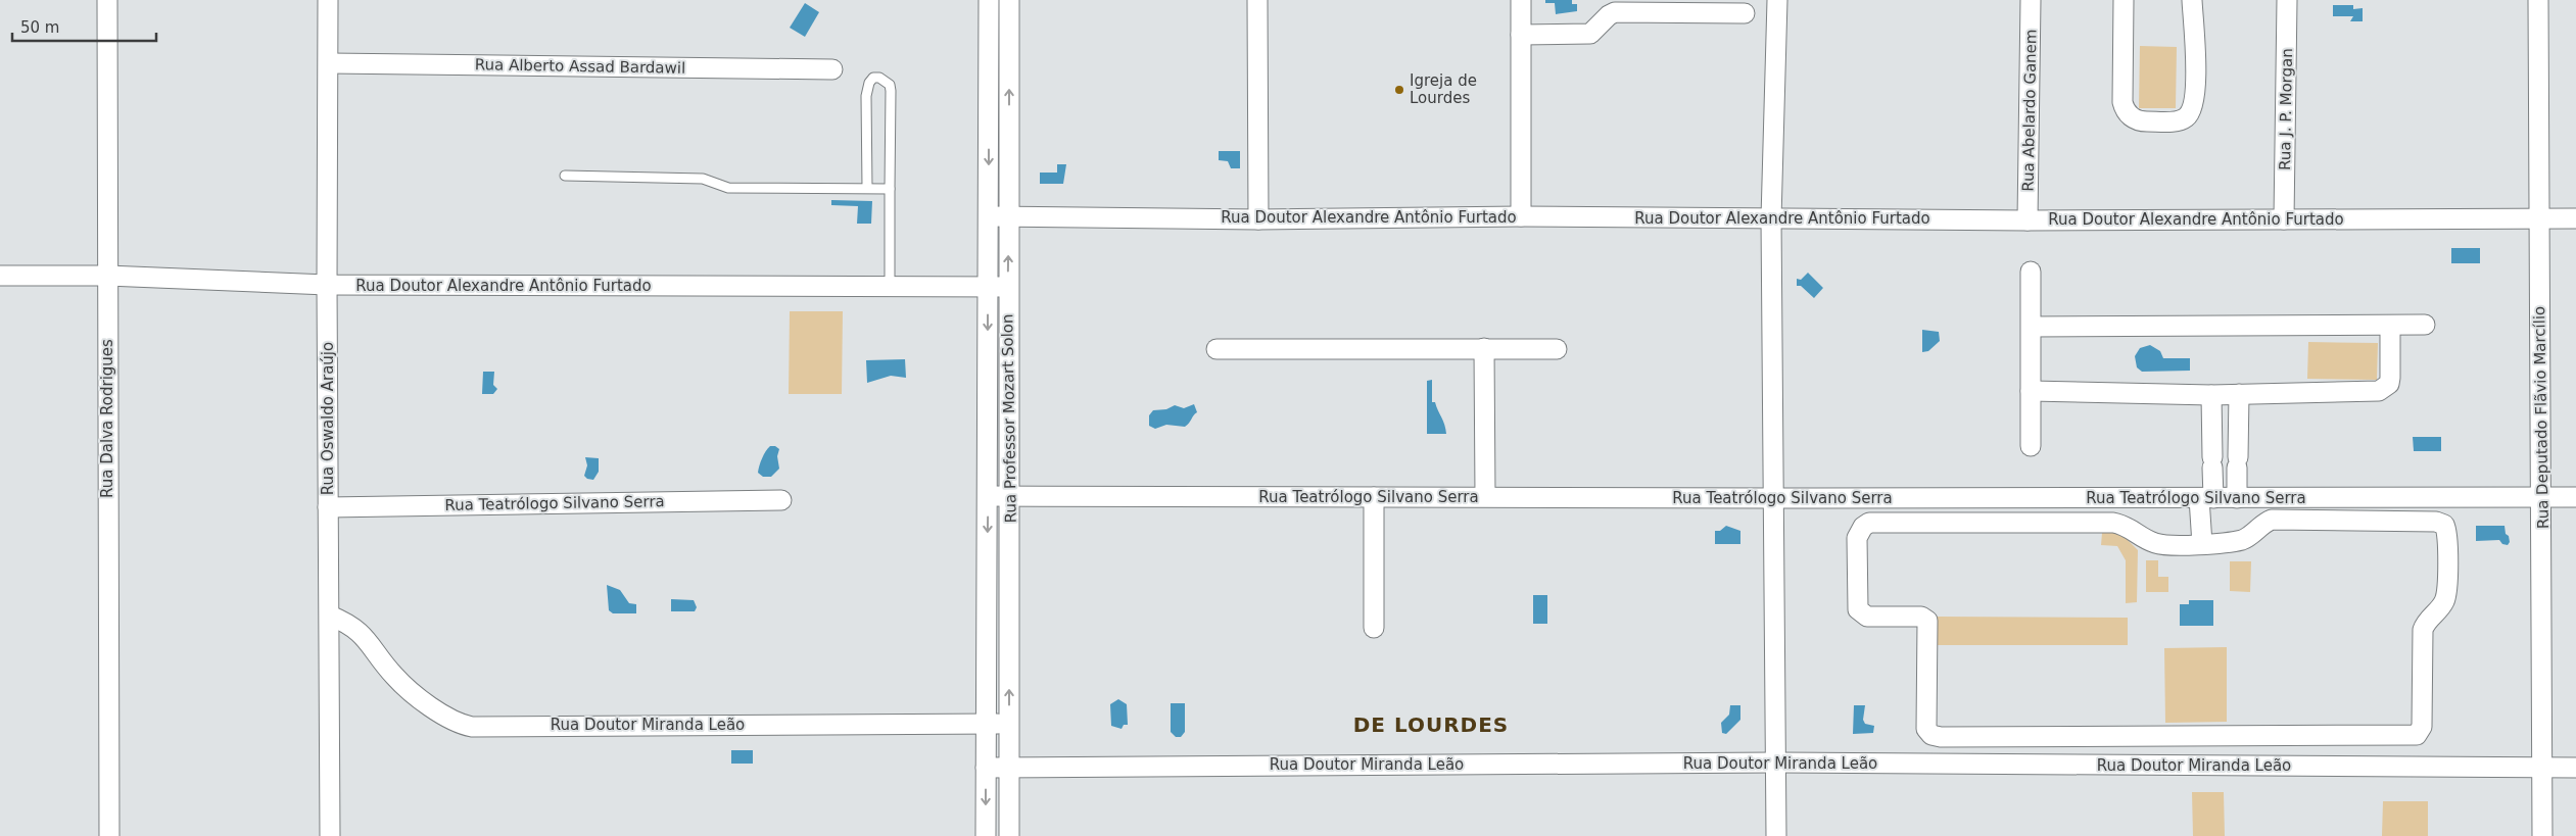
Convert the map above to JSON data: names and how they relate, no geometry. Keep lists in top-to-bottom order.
{
  "streets": {
    "street": [
      "Rua Alberto Assad Bardawil",
      "Rua J. P. Morgan",
      "Rua Abelardo Ganem",
      "Rua Doutor Alexandre Antônio Furtado",
      "Rua Deputado Flãvio Marcílio",
      "Rua Dalva Rodrigues",
      "Rua Oswaldo Araújo",
      "Rua Professor Mozart Solon",
      "Rua Teatrólogo Silvano Serra",
      "Rua Doutor Miranda Leão"
    ]
  },
  "crossings": [
    ["Rua Alberto Assad Bardawil", "Rua Oswaldo Araújo"],
    ["Rua J. P. Morgan", "Rua Doutor Alexandre Antônio Furtado"],
    ["Rua Abelardo Ganem", "Rua Doutor Alexandre Antônio Furtado"],
    ["Rua Doutor Alexandre Antônio Furtado", "Rua Deputado Flãvio Marcílio"],
    ["Rua Doutor Alexandre Antônio Furtado", "Rua Dalva Rodrigues"],
    ["Rua Doutor Alexandre Antônio Furtado", "Rua Oswaldo Araújo"],
    ["Rua Doutor Alexandre Antônio Furtado", "Rua Professor Mozart Solon"],
    ["Rua Deputado Flãvio Marcílio", "Rua Teatrólogo Silvano Serra"],
    ["Rua Deputado Flãvio Marcílio", "Rua Doutor Miranda Leão"],
    ["Rua Oswaldo Araújo", "Rua Teatrólogo Silvano Serra"],
    ["Rua Oswaldo Araújo", "Rua Doutor Miranda Leão"],
    ["Rua Professor Mozart Solon", "Rua Teatrólogo Silvano Serra"],
    ["Rua Professor Mozart Solon", "Rua Doutor Miranda Leão"]
  ],
  "districts": ["DE LOURDES"],
  "places": ["Igreja de Lourdes"],
  "scale_bar": "50 m"
}
